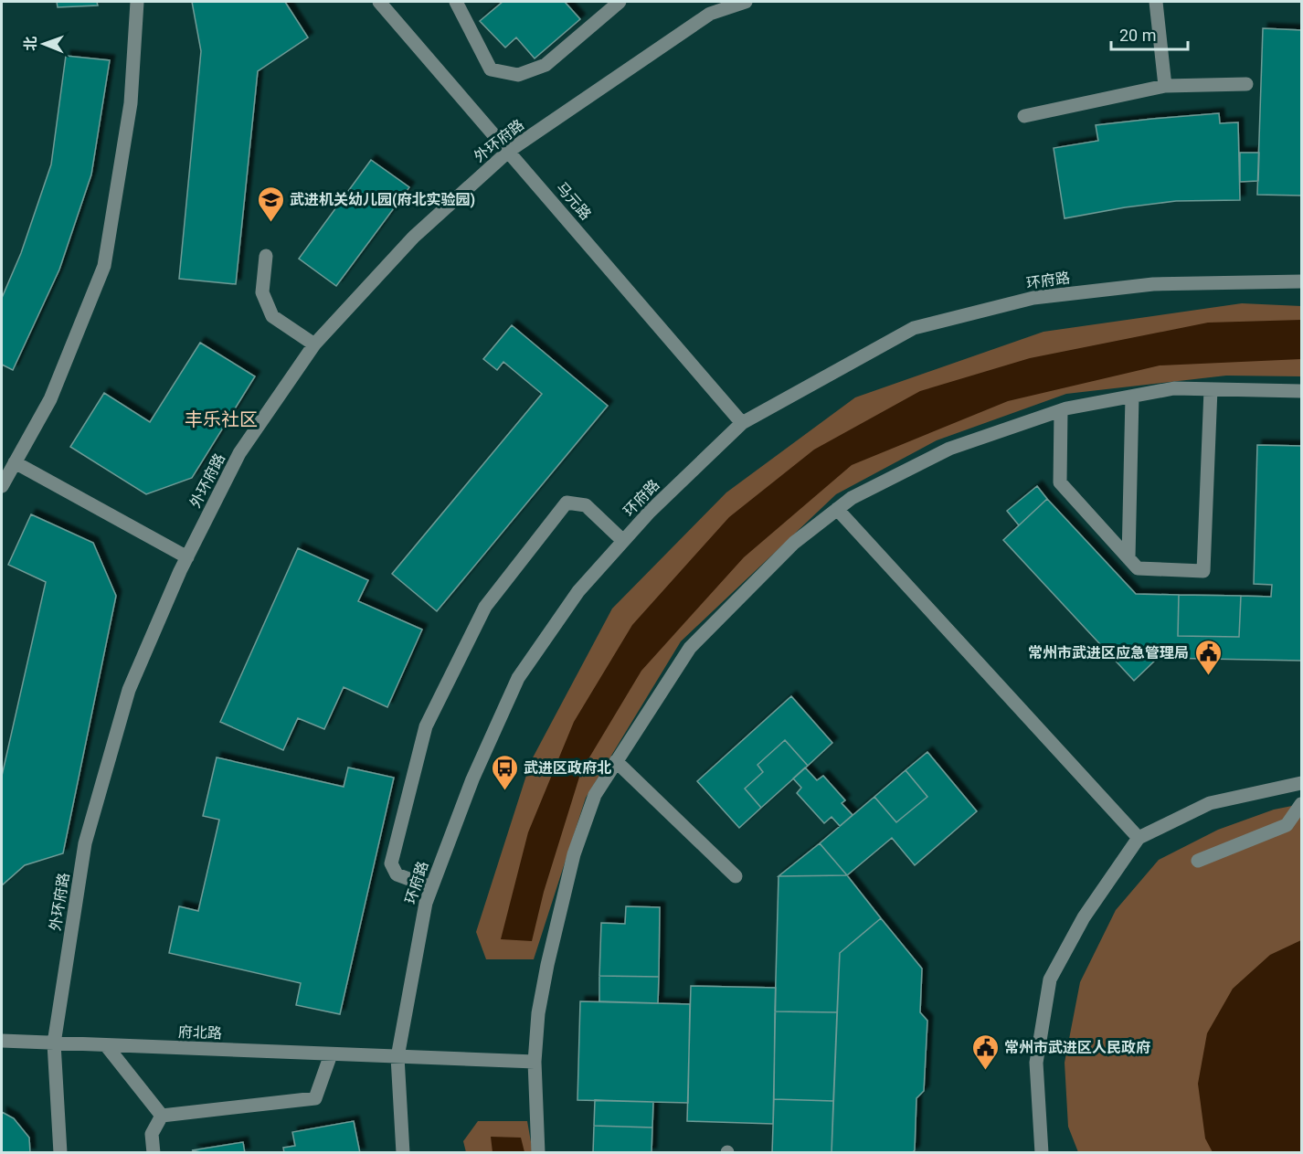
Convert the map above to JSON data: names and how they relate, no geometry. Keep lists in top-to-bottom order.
{
  "streets": {
    "street": [
      "外环府路",
      "马元路",
      "环府路",
      "府北路"
    ]
  },
  "crossings": [
    ["外环府路", "马元路"],
    ["外环府路", "府北路"],
    ["马元路", "环府路"],
    ["环府路", "府北路"]
  ],
  "districts": ["丰乐社区"],
  "places": {
    "school or university": ["武进机关幼儿园(府北实验园)"],
    "public building": ["常州市武进区应急管理局", "常州市武进区人民政府"],
    "bus stop": ["武进区政府北"]
  },
  "scale_bar": "20 m",
  "north": "left"
}
